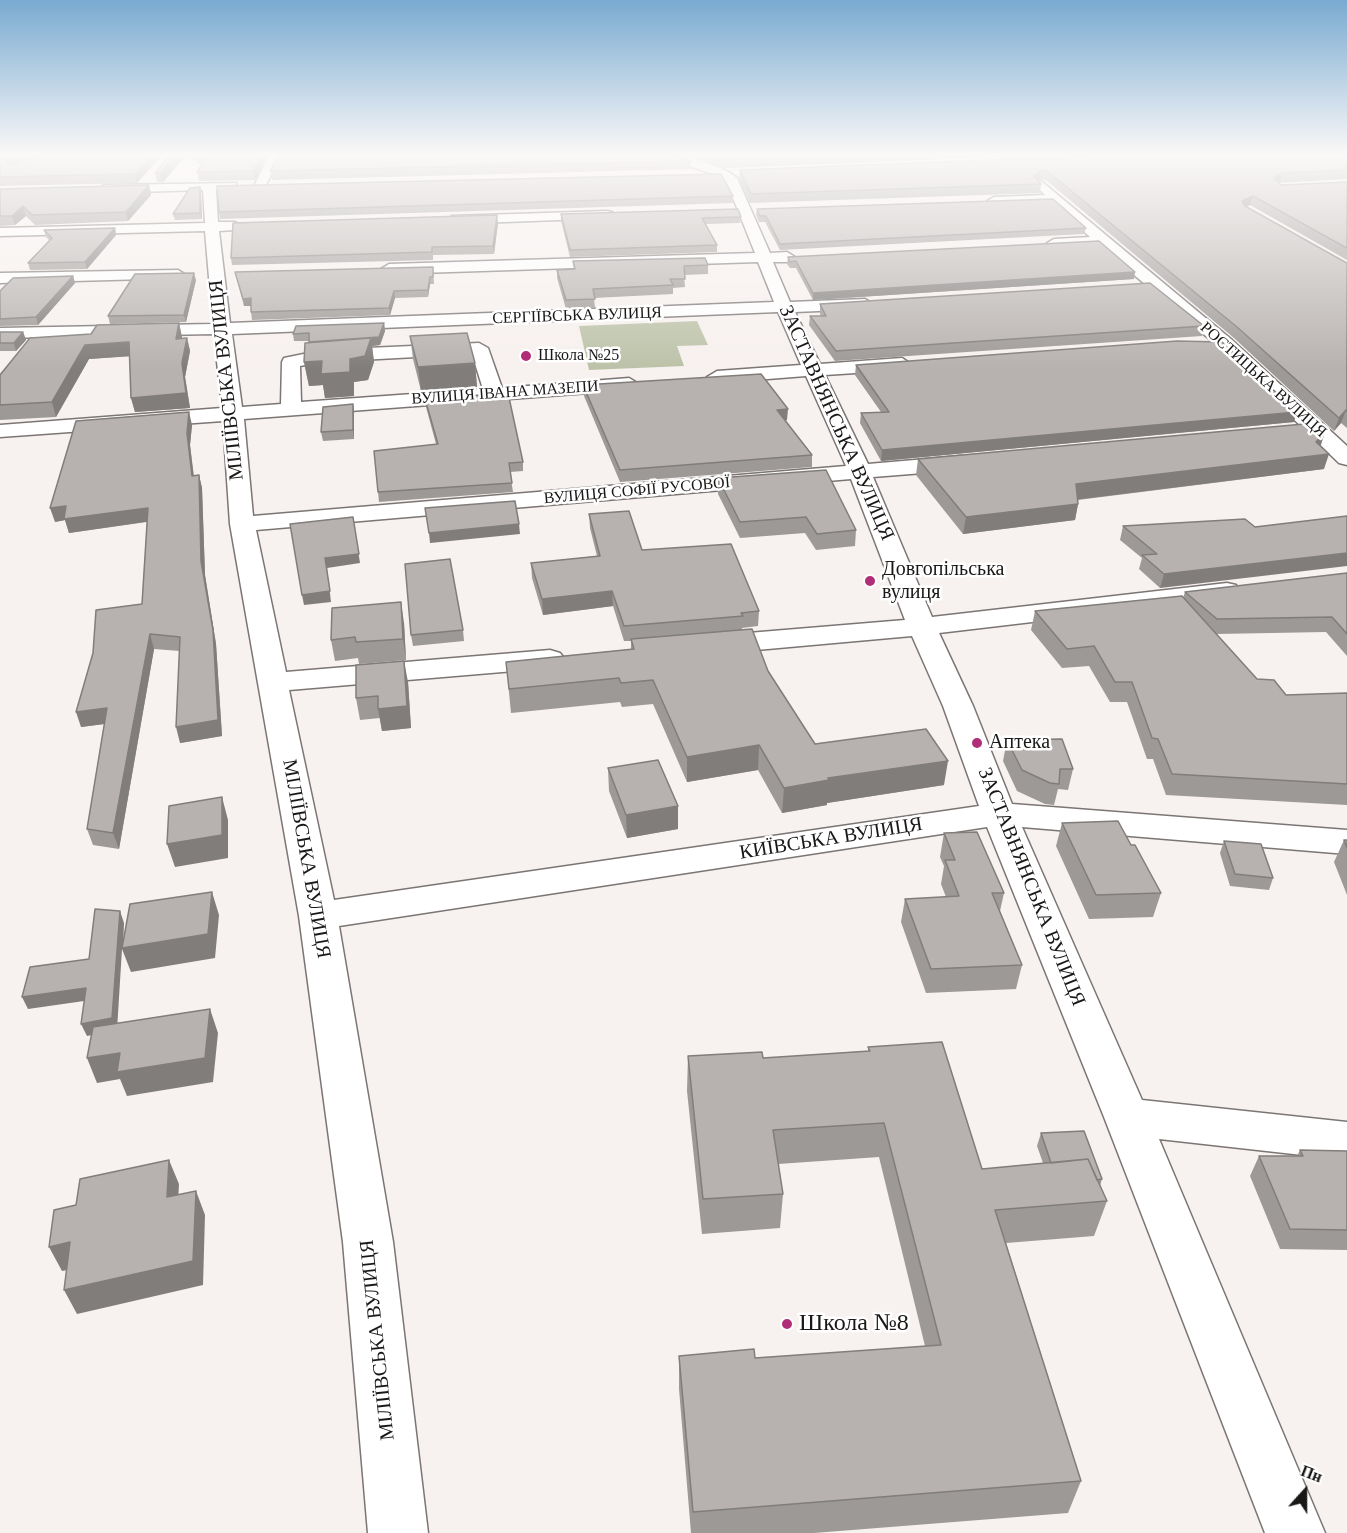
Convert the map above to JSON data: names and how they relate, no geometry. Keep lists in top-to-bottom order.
{
  "streets": {
    "street": [
      "СЕРГІЇВСЬКА ВУЛИЦЯ",
      "МІЛІЇВСЬКА ВУЛИЦЯ",
      "РОСТИЦЬКА ВУЛИЦЯ",
      "ВУЛИЦЯ ІВАНА МАЗЕПИ",
      "ЗАСТАВНЯНСЬКА ВУЛИЦЯ",
      "ВУЛИЦЯ СОФІЇ РУСОВОЇ",
      "КИЇВСЬКА ВУЛИЦЯ"
    ]
  },
  "crossings": [
    ["СЕРГІЇВСЬКА ВУЛИЦЯ", "МІЛІЇВСЬКА ВУЛИЦЯ"],
    ["СЕРГІЇВСЬКА ВУЛИЦЯ", "ЗАСТАВНЯНСЬКА ВУЛИЦЯ"],
    ["МІЛІЇВСЬКА ВУЛИЦЯ", "ВУЛИЦЯ ІВАНА МАЗЕПИ"],
    ["МІЛІЇВСЬКА ВУЛИЦЯ", "ВУЛИЦЯ СОФІЇ РУСОВОЇ"],
    ["МІЛІЇВСЬКА ВУЛИЦЯ", "КИЇВСЬКА ВУЛИЦЯ"],
    ["ЗАСТАВНЯНСЬКА ВУЛИЦЯ", "ВУЛИЦЯ СОФІЇ РУСОВОЇ"],
    ["ЗАСТАВНЯНСЬКА ВУЛИЦЯ", "КИЇВСЬКА ВУЛИЦЯ"]
  ],
  "places": [
    "Школа №25",
    "Довгопільська вулиця",
    "Аптека",
    "Школа №8"
  ],
  "north": "top"
}
